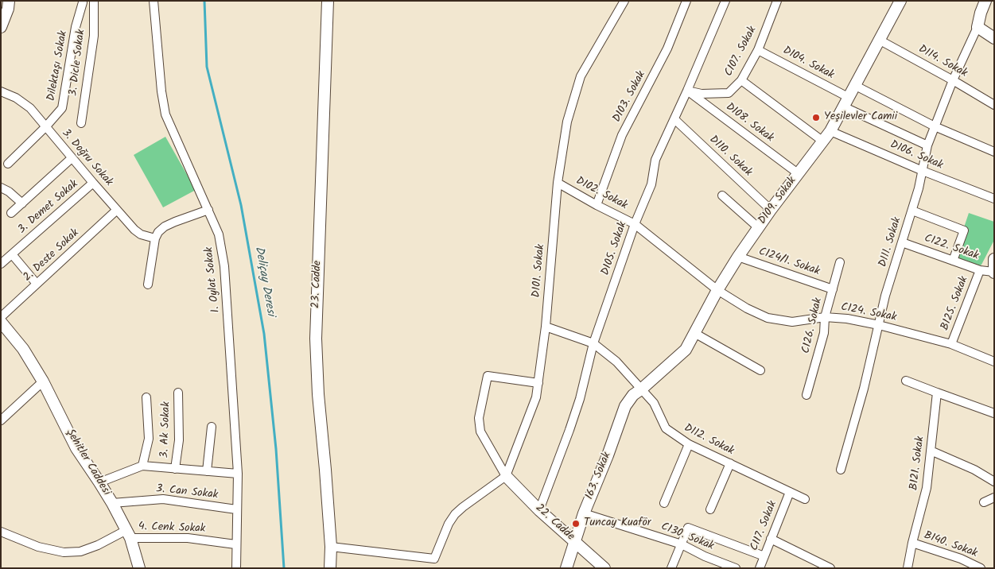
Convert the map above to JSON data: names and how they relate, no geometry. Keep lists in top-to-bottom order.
{
  "streets": {
    "street": [
      "C107. Sokak",
      "D114. Sokak",
      "3. Dicle Sokak",
      "D104. Sokak",
      "Dilektaşı Sokak",
      "D103. Sokak",
      "D108. Sokak",
      "D106. Sokak",
      "D110. Sokak",
      "3. Doğru Sokak",
      "D102. Sokak",
      "D109. Sokak",
      "3. Demet Sokak",
      "D111. Sokak",
      "C122. Sokak",
      "D105. Sokak",
      "2. Deste Sokak",
      "C124/1. Sokak",
      "D101. Sokak",
      "1. Oylat Sokak",
      "23. Cadde",
      "B125. Sokak",
      "C124. Sokak",
      "C126. Sokak",
      "3. Ak Sokak",
      "D112. Sokak",
      "Şehitler Caddesi",
      "B121. Sokak",
      "163. Sokak",
      "3. Can Sokak",
      "22. Cadde",
      "C117. Sokak",
      "4. Cenk Sokak",
      "C130. Sokak",
      "B140. Sokak"
    ]
  },
  "crossings": [
    ["C107. Sokak", "D104. Sokak"],
    ["C107. Sokak", "D108. Sokak"],
    ["C107. Sokak", "D105. Sokak"],
    ["D114. Sokak", "D109. Sokak"],
    ["D114. Sokak", "D111. Sokak"],
    ["3. Dicle Sokak", "Dilektaşı Sokak"],
    ["D104. Sokak", "D109. Sokak"],
    ["D104. Sokak", "D111. Sokak"],
    ["Dilektaşı Sokak", "3. Doğru Sokak"],
    ["D103. Sokak", "D102. Sokak"],
    ["D108. Sokak", "D109. Sokak"],
    ["D108. Sokak", "D105. Sokak"],
    ["D106. Sokak", "D109. Sokak"],
    ["D106. Sokak", "D111. Sokak"],
    ["D110. Sokak", "D109. Sokak"],
    ["D110. Sokak", "D105. Sokak"],
    ["3. Doğru Sokak", "3. Demet Sokak"],
    ["3. Doğru Sokak", "2. Deste Sokak"],
    ["D102. Sokak", "D109. Sokak"],
    ["D102. Sokak", "D105. Sokak"],
    ["D102. Sokak", "D101. Sokak"],
    ["D102. Sokak", "C124. Sokak"],
    ["D109. Sokak", "C124/1. Sokak"],
    ["D109. Sokak", "C124. Sokak"],
    ["D109. Sokak", "D112. Sokak"],
    ["D109. Sokak", "163. Sokak"],
    ["D111. Sokak", "C122. Sokak"],
    ["D111. Sokak", "C124. Sokak"],
    ["C122. Sokak", "B125. Sokak"],
    ["D105. Sokak", "D112. Sokak"],
    ["D105. Sokak", "22. Cadde"],
    ["C124/1. Sokak", "C126. Sokak"],
    ["D101. Sokak", "D112. Sokak"],
    ["D101. Sokak", "22. Cadde"],
    ["1. Oylat Sokak", "3. Can Sokak"],
    ["1. Oylat Sokak", "4. Cenk Sokak"],
    ["B125. Sokak", "C124. Sokak"],
    ["C124. Sokak", "C126. Sokak"],
    ["D112. Sokak", "163. Sokak"],
    ["D112. Sokak", "C117. Sokak"],
    ["Şehitler Caddesi", "3. Can Sokak"],
    ["Şehitler Caddesi", "4. Cenk Sokak"],
    ["B121. Sokak", "B140. Sokak"],
    ["163. Sokak", "22. Cadde"],
    ["163. Sokak", "C130. Sokak"]
  ],
  "water": ["Deliçay Deresi"],
  "places": ["Yeşilevler Camii", "Tuncay Kuaför"]
}
